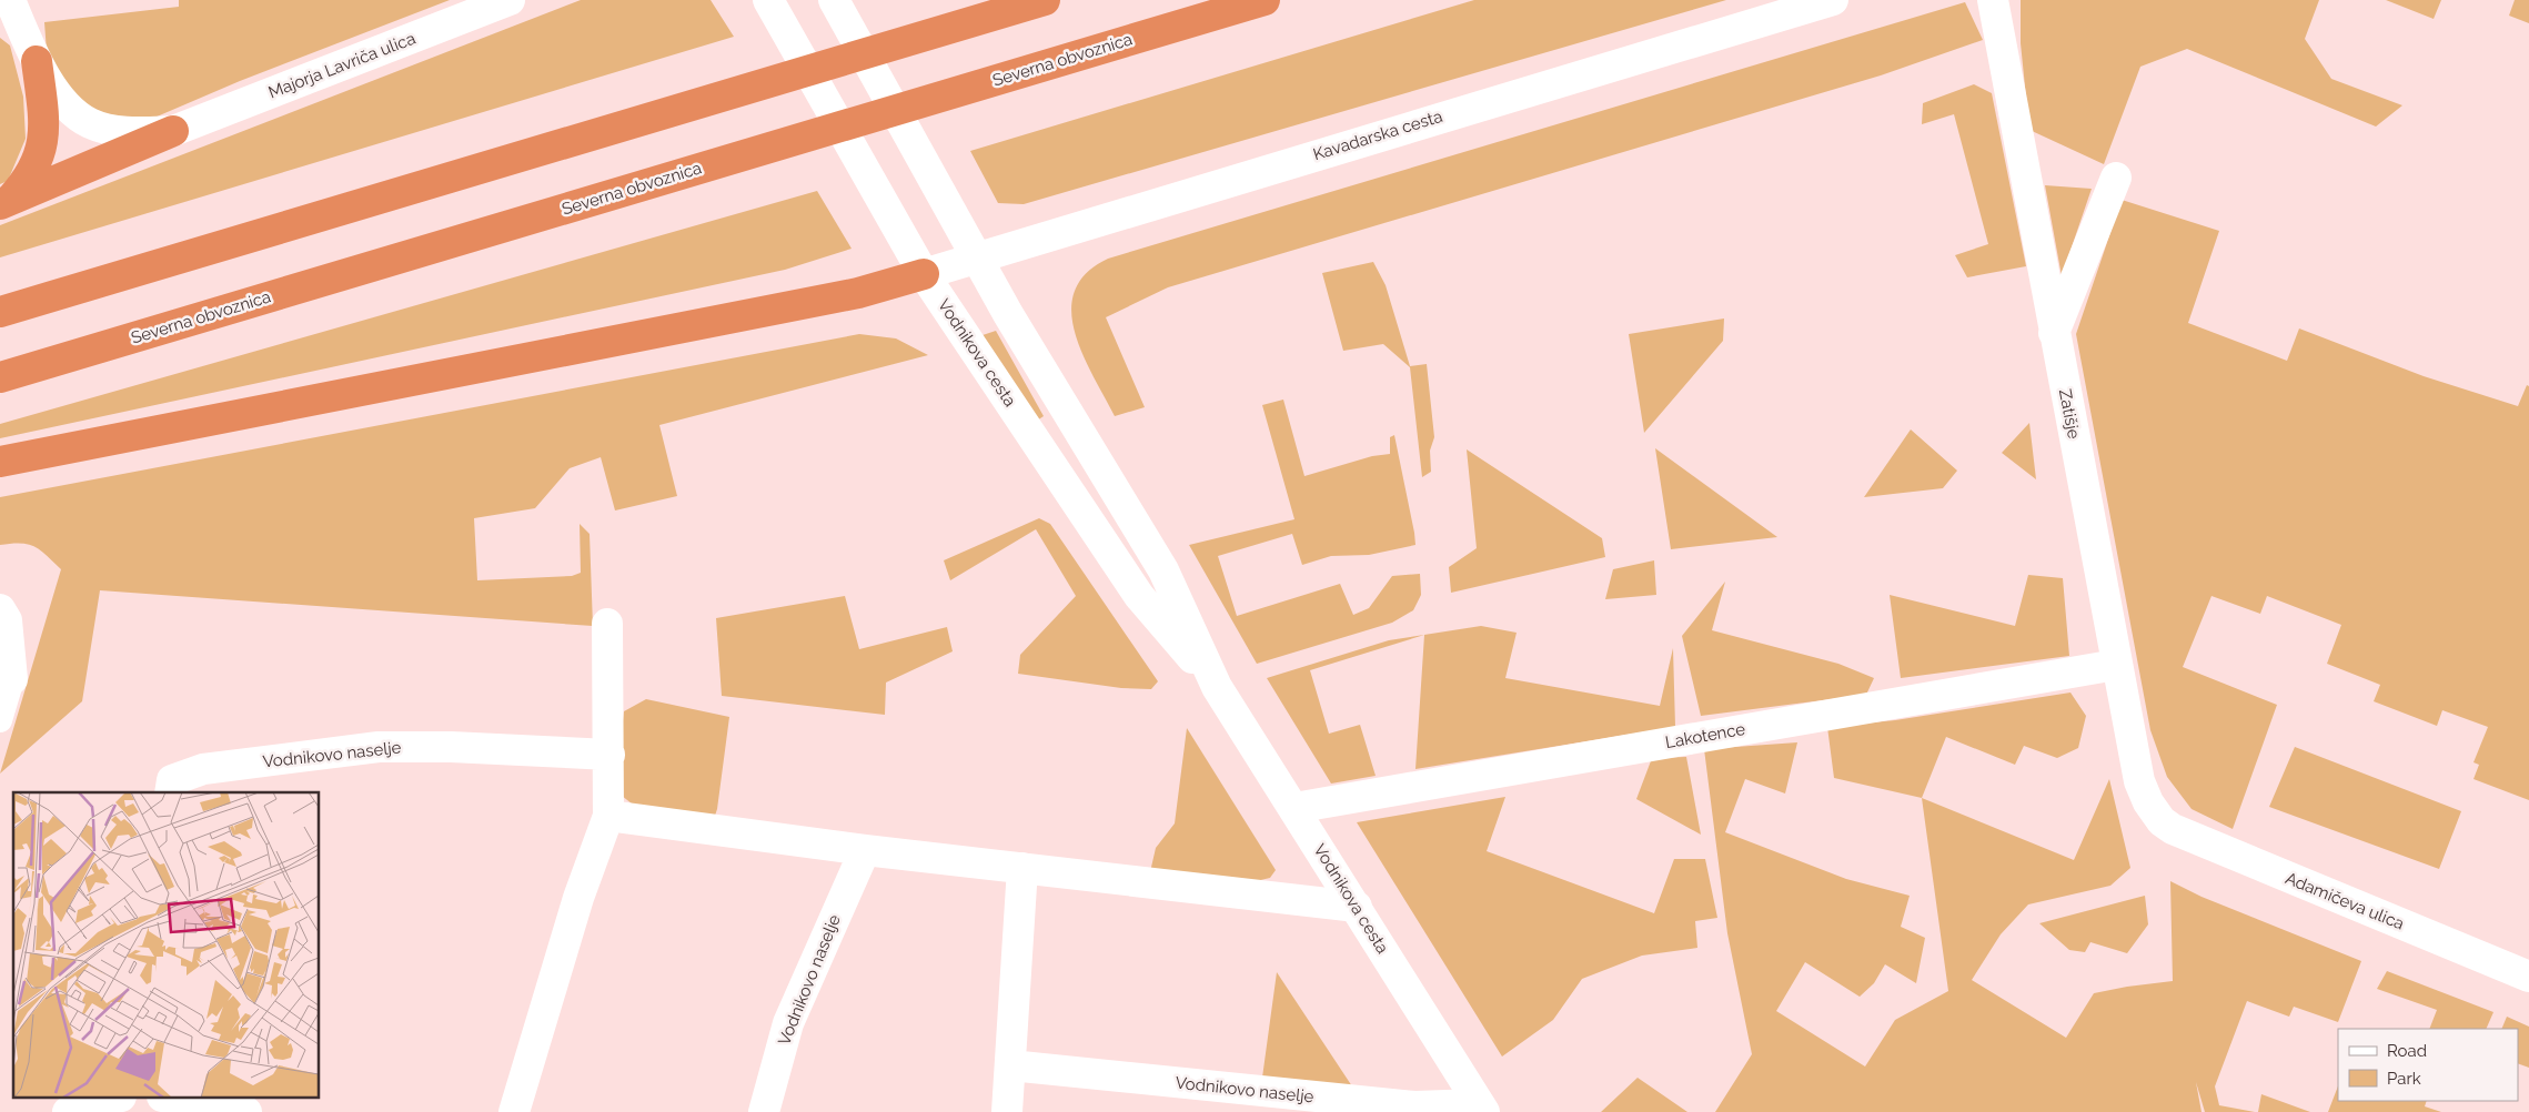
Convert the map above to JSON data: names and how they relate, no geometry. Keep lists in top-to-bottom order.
{
  "streets": {
    "highway": ["Severna obvoznica"],
    "street": [
      "Majorja Lavriča ulica",
      "Kavadarska cesta",
      "Vodnikova cesta",
      "Zatišje",
      "Lakotence",
      "Vodnikovo naselje",
      "Adamičeva ulica"
    ]
  },
  "crossings": [
    ["Kavadarska cesta", "Vodnikova cesta"],
    ["Vodnikova cesta", "Lakotence"],
    ["Vodnikova cesta", "Vodnikovo naselje"],
    ["Zatišje", "Lakotence"],
    ["Zatišje", "Adamičeva ulica"]
  ],
  "legend": ["Road", "Park"]
}
